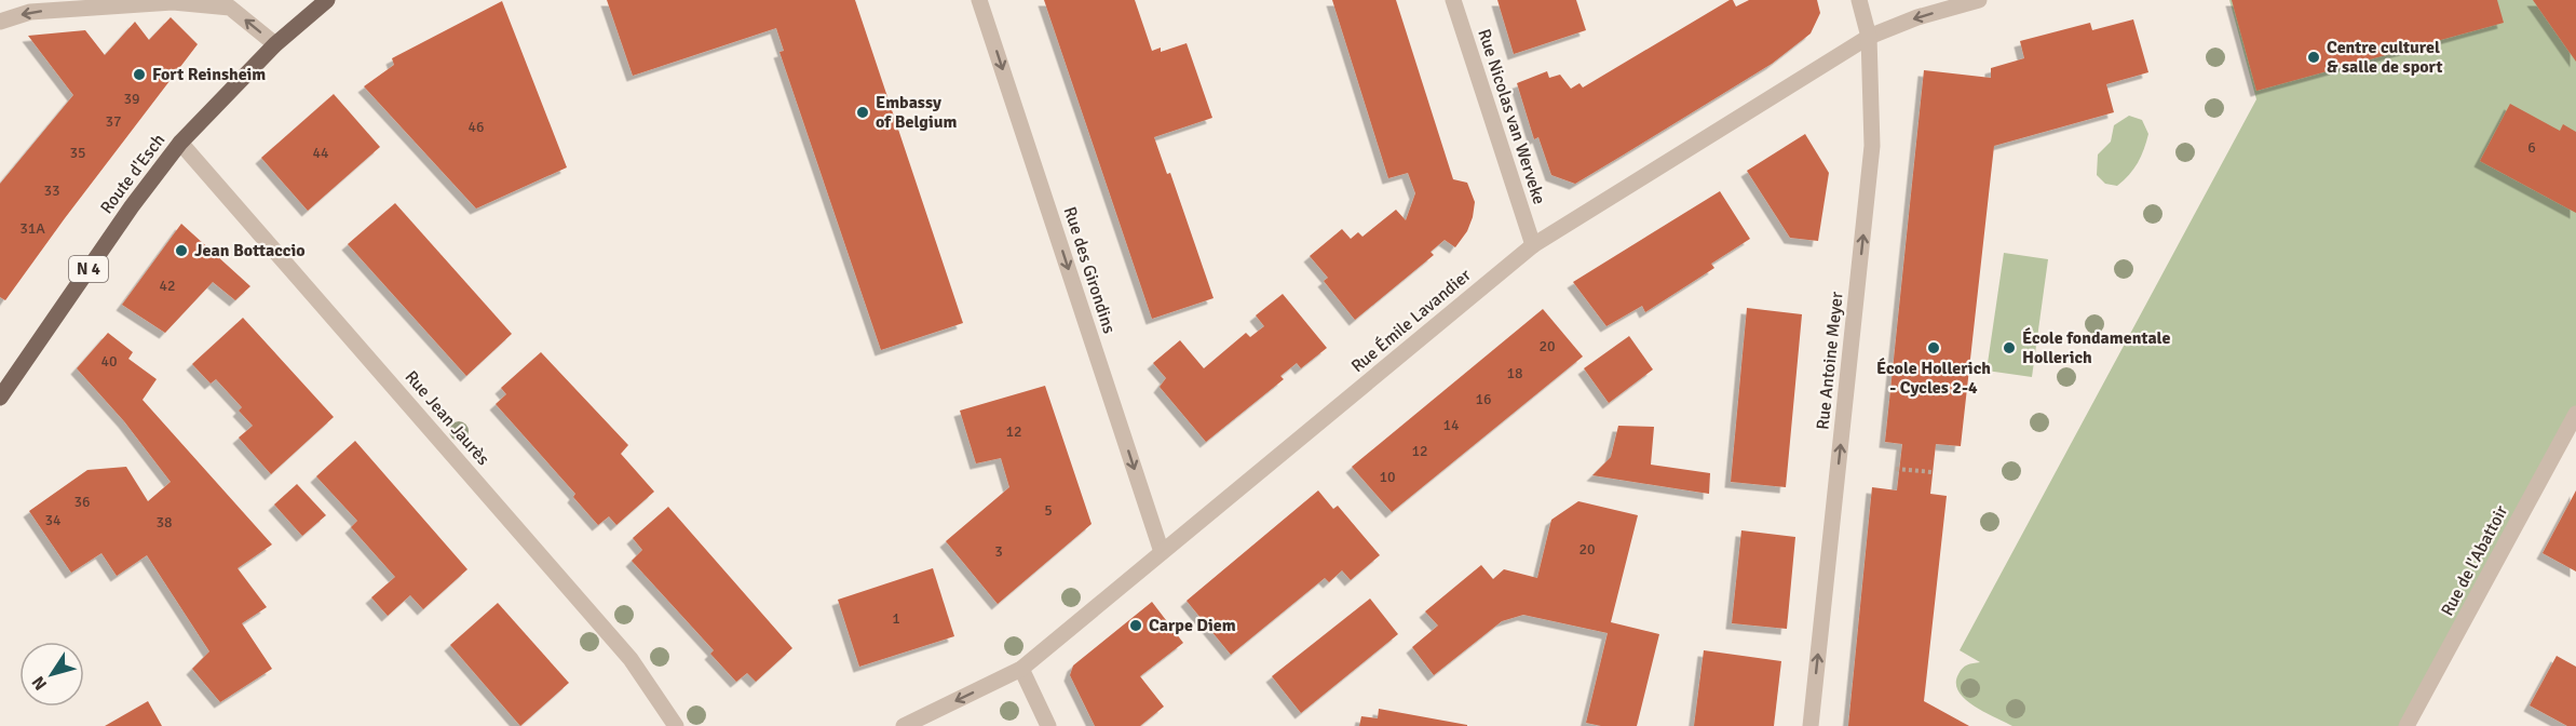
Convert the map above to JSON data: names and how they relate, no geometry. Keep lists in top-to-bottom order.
{
  "streets": {
    "main road": ["Route d'Esch", "N 4"],
    "street": [
      "Rue Nicolas van Werveke",
      "Rue des Girondins",
      "Rue Émile Lavandier",
      "Rue Antoine Meyer",
      "Rue Jean Jaurès",
      "Rue de l'Abattoir"
    ]
  },
  "crossings": [
    ["Rue Nicolas van Werveke", "Rue Émile Lavandier"],
    ["Route d'Esch", "Rue Jean Jaurès"],
    ["Rue des Girondins", "Rue Émile Lavandier"],
    ["Rue Émile Lavandier", "Rue Antoine Meyer"]
  ],
  "one_way": ["Rue des Girondins", "Rue Antoine Meyer"],
  "places": [
    "Centre culturel & salle de sport",
    "Fort Reinsheim",
    "Embassy of Belgium",
    "Jean Bottaccio",
    "École Hollerich - Cycles 2-4",
    "École fondamentale Hollerich",
    "Carpe Diem"
  ],
  "house_numbers": [
    "39",
    "37",
    "46",
    "6",
    "35",
    "44",
    "33",
    "31A",
    "42",
    "20",
    "40",
    "18",
    "16",
    "14",
    "12",
    "12",
    "10",
    "36",
    "5",
    "34",
    "38",
    "20",
    "3",
    "1"
  ],
  "north": "bottom left"
}
